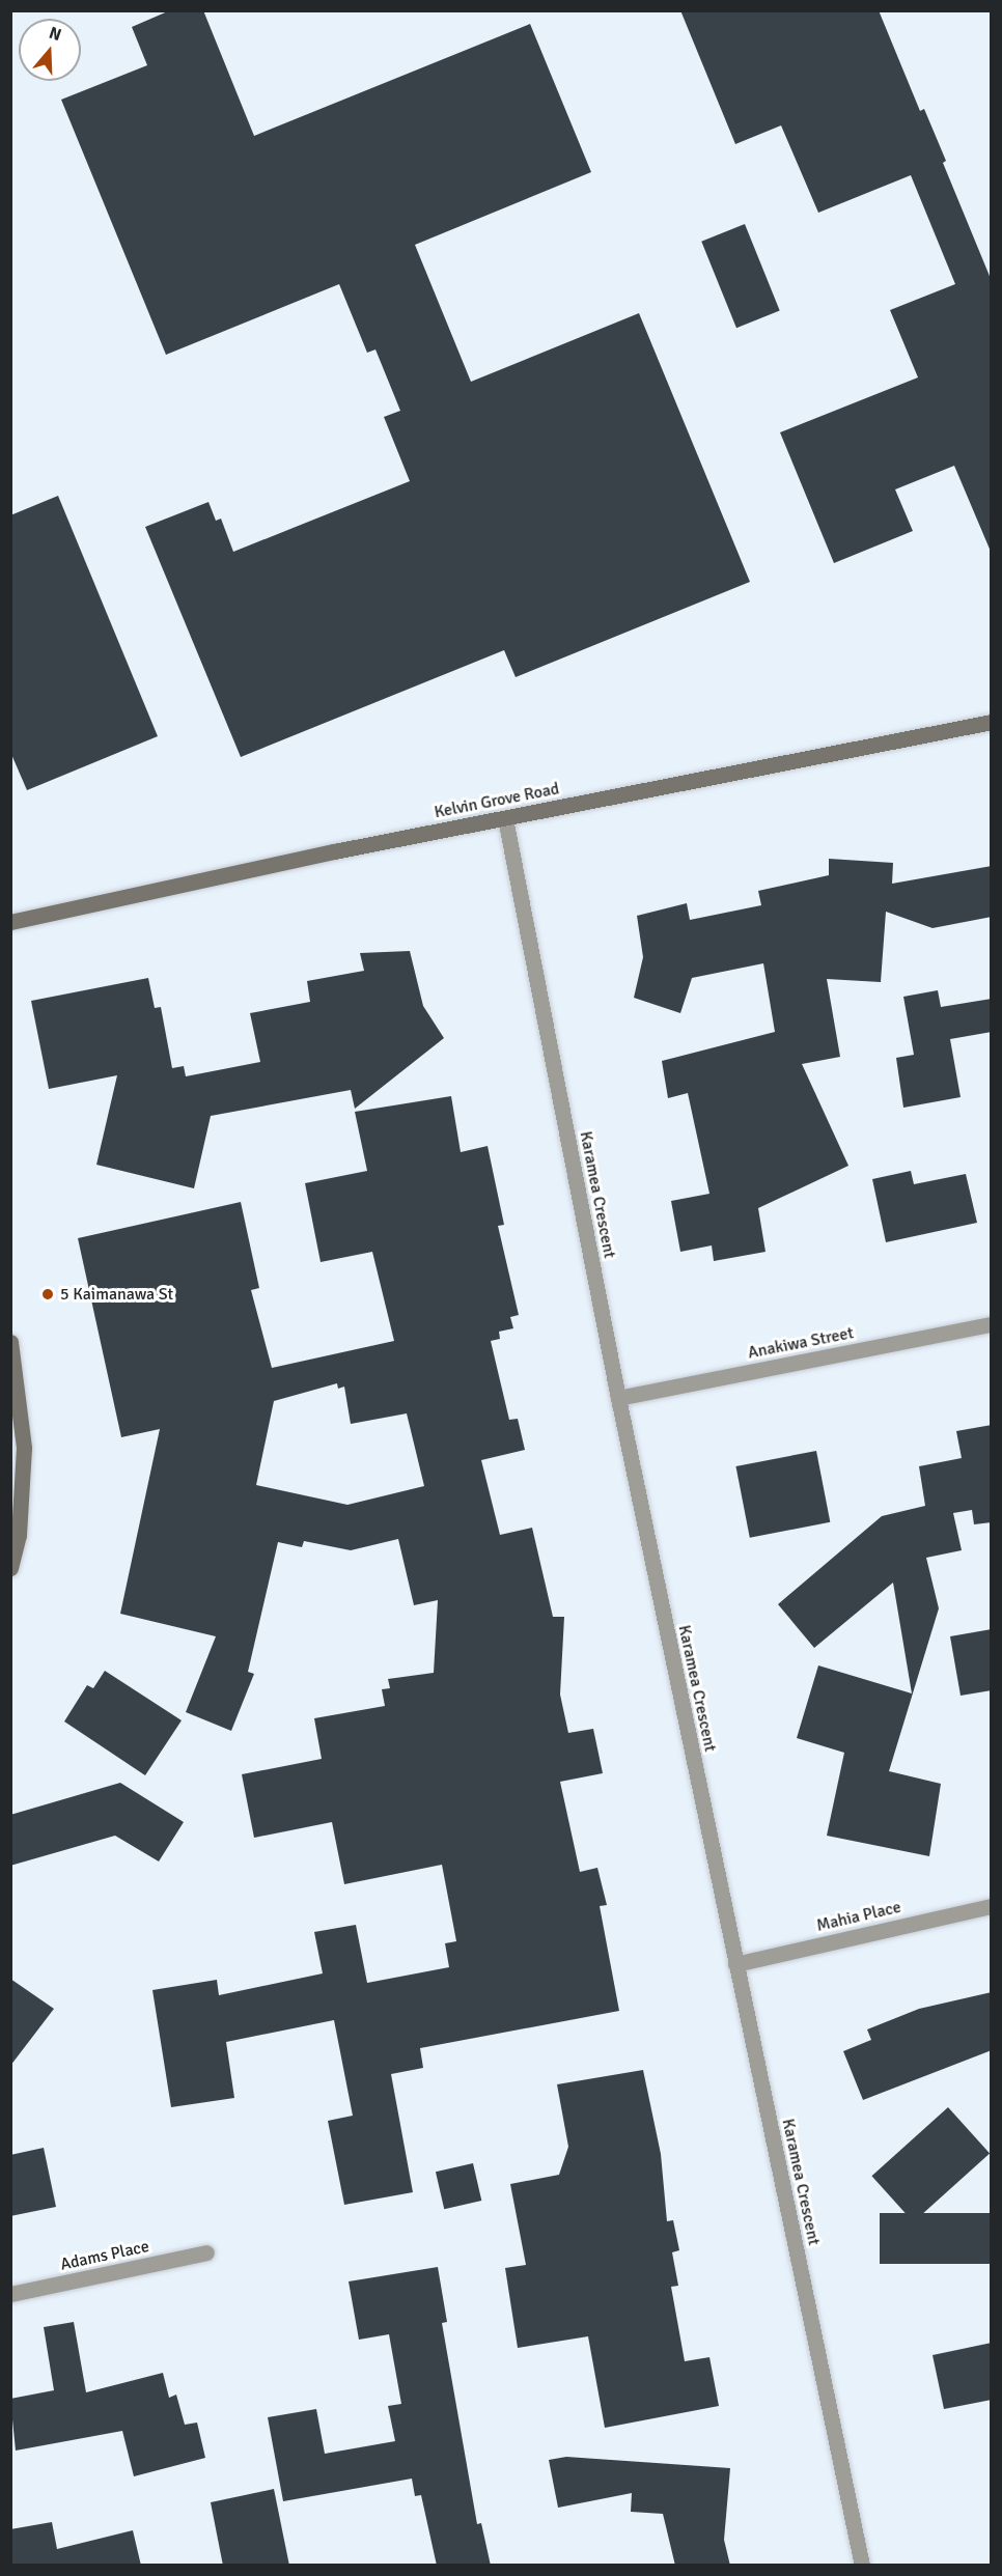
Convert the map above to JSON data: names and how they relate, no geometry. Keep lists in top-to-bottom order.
{
  "streets": {
    "main road": ["Kelvin Grove Road"],
    "street": [
      "Karamea Crescent",
      "Anakiwa Street",
      "Mahia Place",
      "Adams Place"
    ]
  },
  "crossings": [
    ["Kelvin Grove Road", "Karamea Crescent"],
    ["Karamea Crescent", "Anakiwa Street"],
    ["Karamea Crescent", "Mahia Place"]
  ],
  "places": ["5 Kaimanawa St"],
  "north": "top"
}
